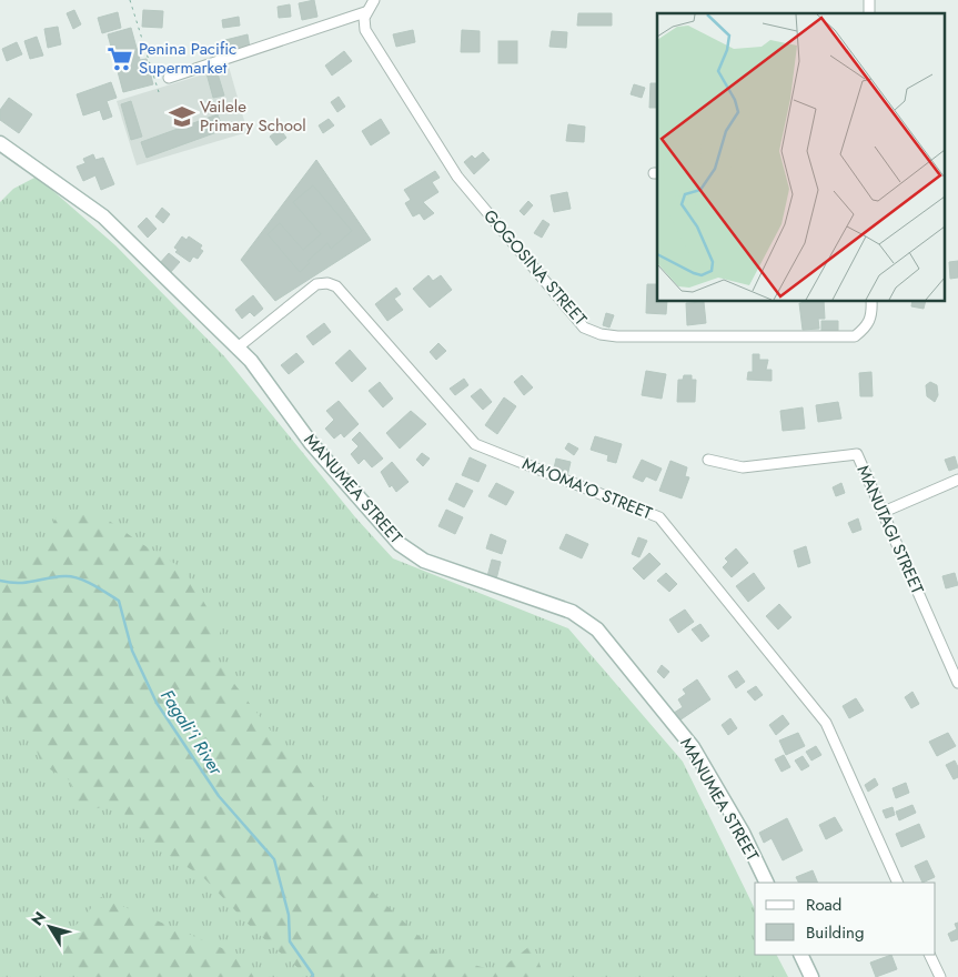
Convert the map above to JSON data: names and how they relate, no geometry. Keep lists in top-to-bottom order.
{
  "streets": {
    "main road": ["MANUMEA STREET"],
    "street": ["GOGOSINA STREET", "MA'OMA'O STREET", "MANUTAGI STREET"]
  },
  "crossings": [
    ["MANUMEA STREET", "MA'OMA'O STREET"]
  ],
  "water": ["Fagali'i River"],
  "places": {
    "supermarket": ["Penina Pacific Supermarket"],
    "school or university": ["Vailele Primary School"]
  },
  "legend": ["Road", "Building"],
  "north": "top left"
}
